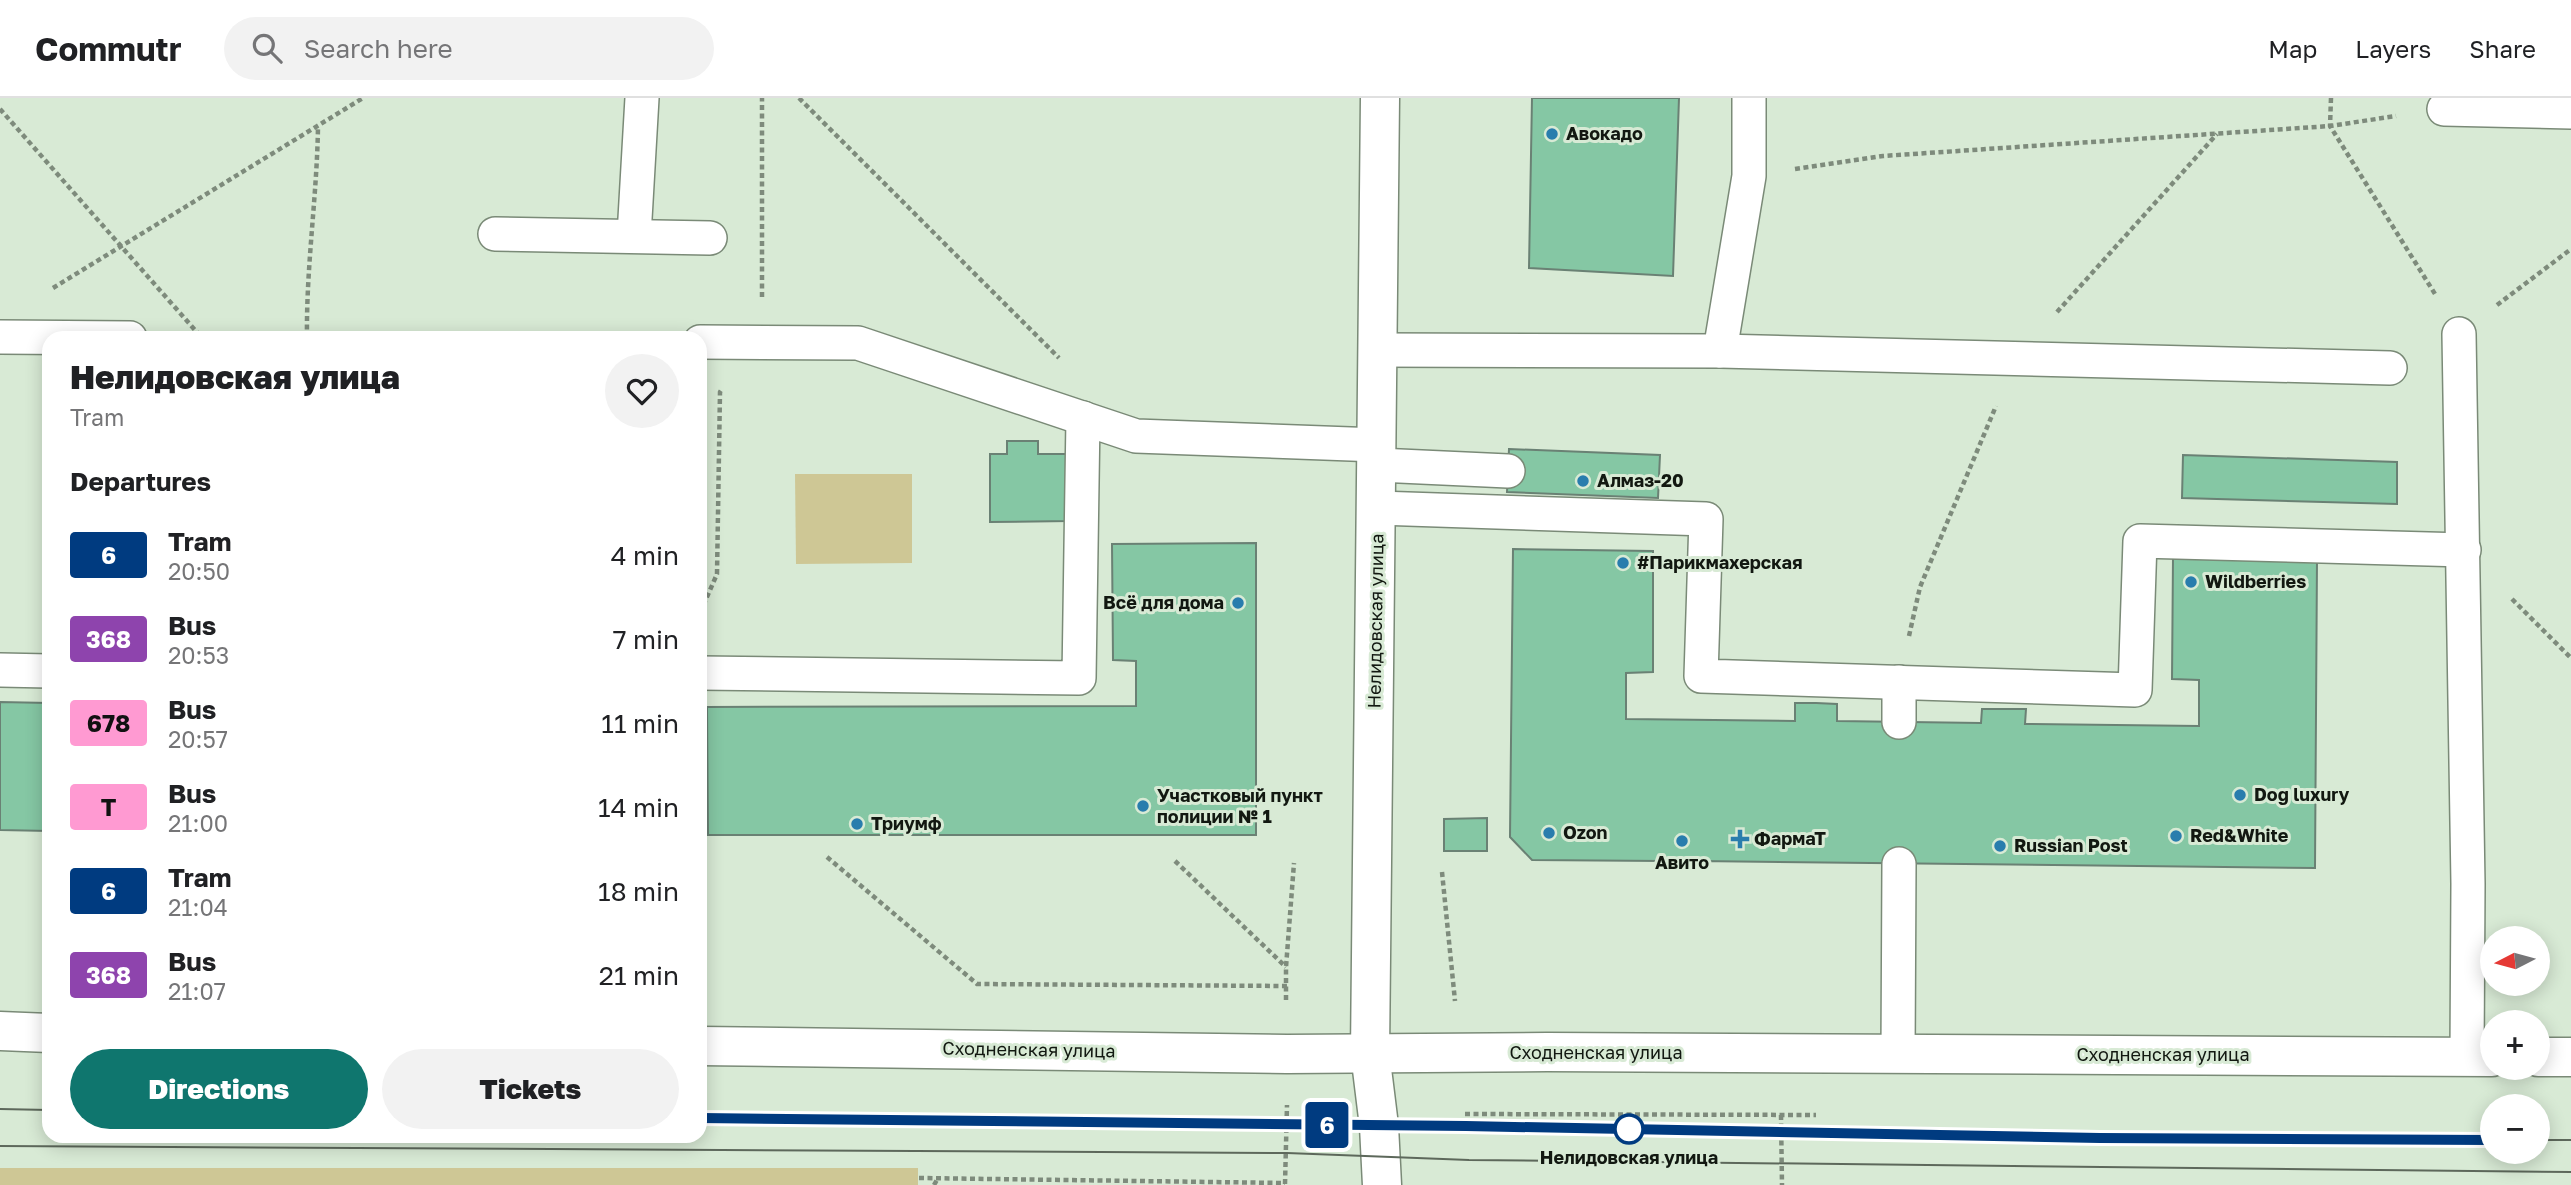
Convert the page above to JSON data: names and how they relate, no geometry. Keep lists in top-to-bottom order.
{
  "streets": {
    "main road": ["Нелидовская улица", "Сходненская улица"]
  },
  "crossings": [
    ["Нелидовская улица", "Сходненская улица"]
  ],
  "places": {
    "other": [
      "Авокадо",
      "Алмаз-20",
      "#Парикмахерская",
      "Wildberries",
      "Всё для дома",
      "Dog luxury",
      "Участковый пункт полиции № 1",
      "Триумф",
      "Ozon",
      "Red&White",
      "Авито",
      "Russian Post",
      "Нелидовская улица"
    ],
    "health": ["ФармаТ"]
  },
  "lines": ["tram line 6"],
  "north": "left",
  "page": {
    "header": "Commutr",
    "search": "Search here",
    "nav": ["Map", "Layers", "Share"],
    "on_map": "6",
    "heading": [
      ["Нелидовская улица", "Tram"],
      "Departures"
    ],
    "list": [
      {
        "mark": "6",
        "name": "Tram",
        "note": "20:50",
        "value": "4 min"
      },
      {
        "mark": "368",
        "name": "Bus",
        "note": "20:53",
        "value": "7 min"
      },
      {
        "mark": "678",
        "name": "Bus",
        "note": "20:57",
        "value": "11 min"
      },
      {
        "mark": "Т",
        "name": "Bus",
        "note": "21:00",
        "value": "14 min"
      },
      {
        "mark": "6",
        "name": "Tram",
        "note": "21:04",
        "value": "18 min"
      },
      {
        "mark": "368",
        "name": "Bus",
        "note": "21:07",
        "value": "21 min"
      }
    ],
    "map_buttons": ["+", "−"],
    "buttons": ["Directions", "Tickets"]
  }
}
